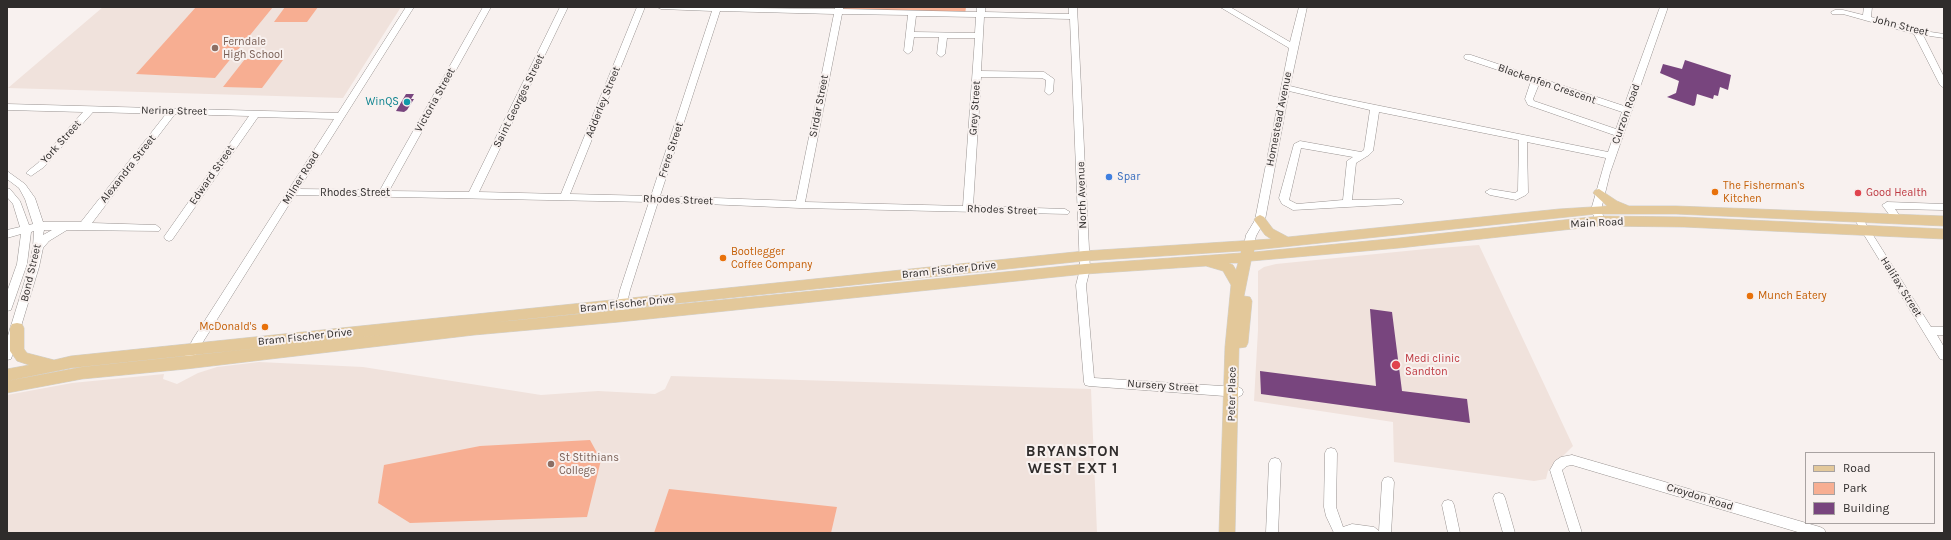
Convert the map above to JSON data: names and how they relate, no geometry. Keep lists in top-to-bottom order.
{
  "streets": {
    "main road": ["Main Road", "Bram Fischer Drive", "Peter Place"],
    "street": [
      "John Street",
      "Blackenfen Crescent",
      "Victoria Street",
      "Saint Georges Street",
      "Adderley Street",
      "Sirdar Street",
      "Grey Street",
      "Nerina Street",
      "Curzon Road",
      "Homestead Avenue",
      "York Street",
      "Frere Street",
      "Alexandra Street",
      "Edward Street",
      "Milner Road",
      "Rhodes Street",
      "North Avenue",
      "Bond Street",
      "Halifax Street",
      "Nursery Street",
      "Croydon Road"
    ]
  },
  "crossings": [
    ["Blackenfen Crescent", "Curzon Road"],
    ["Victoria Street", "Rhodes Street"],
    ["Saint Georges Street", "Rhodes Street"],
    ["Adderley Street", "Rhodes Street"],
    ["Sirdar Street", "Rhodes Street"],
    ["Grey Street", "Rhodes Street"],
    ["Nerina Street", "York Street"],
    ["Nerina Street", "Alexandra Street"],
    ["Nerina Street", "Edward Street"],
    ["Nerina Street", "Milner Road"],
    ["Curzon Road", "Main Road"],
    ["Homestead Avenue", "Main Road"],
    ["Homestead Avenue", "Bram Fischer Drive"],
    ["Homestead Avenue", "Peter Place"],
    ["Frere Street", "Rhodes Street"],
    ["Frere Street", "Bram Fischer Drive"],
    ["Milner Road", "Rhodes Street"],
    ["Milner Road", "Bram Fischer Drive"],
    ["North Avenue", "Bram Fischer Drive"],
    ["North Avenue", "Nursery Street"],
    ["Main Road", "Bram Fischer Drive"],
    ["Main Road", "Halifax Street"],
    ["Main Road", "Peter Place"],
    ["Bram Fischer Drive", "Peter Place"],
    ["Nursery Street", "Peter Place"]
  ],
  "districts": ["BRYANSTON WEST EXT 1"],
  "places": [
    "Ferndale High School",
    "WinQS",
    "Spar",
    "The Fisherman's Kitchen",
    "Good Health",
    "Bootlegger Coffee Company",
    "Munch Eatery",
    "McDonald's",
    "Medi clinic Sandton",
    "St Stithians College"
  ],
  "legend": ["Road", "Park", "Building"]
}
